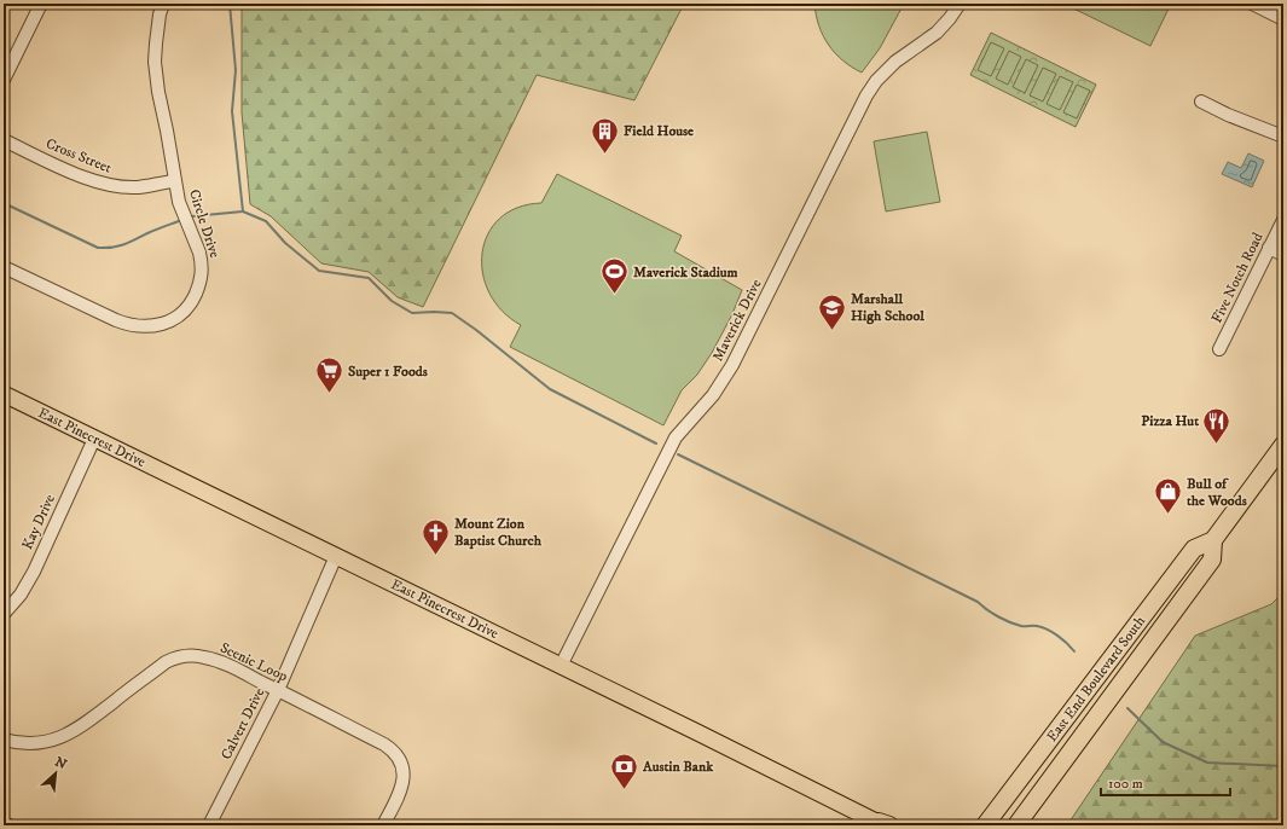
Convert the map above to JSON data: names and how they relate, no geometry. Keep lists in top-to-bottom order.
{
  "streets": {
    "highway": ["East End Boulevard South"],
    "main road": ["East Pinecrest Drive"],
    "street": [
      "Cross Street",
      "Circle Drive",
      "Five Notch Road",
      "Maverick Drive",
      "Kay Drive",
      "Scenic Loop",
      "Calvert Drive"
    ]
  },
  "crossings": [
    ["Cross Street", "Circle Drive"],
    ["Maverick Drive", "East Pinecrest Drive"],
    ["East Pinecrest Drive", "Kay Drive"],
    ["East Pinecrest Drive", "Calvert Drive"],
    ["Scenic Loop", "Calvert Drive"]
  ],
  "places": {
    "building": ["Field House"],
    "sports": ["Maverick Stadium"],
    "school or university": ["Marshall High School"],
    "supermarket": ["Super 1 Foods"],
    "restaurant": ["Pizza Hut"],
    "shop": ["Bull of the Woods"],
    "church": ["Mount Zion Baptist Church"],
    "bank": ["Austin Bank"]
  },
  "scale_bar": "100 m",
  "north": "top right"
}
